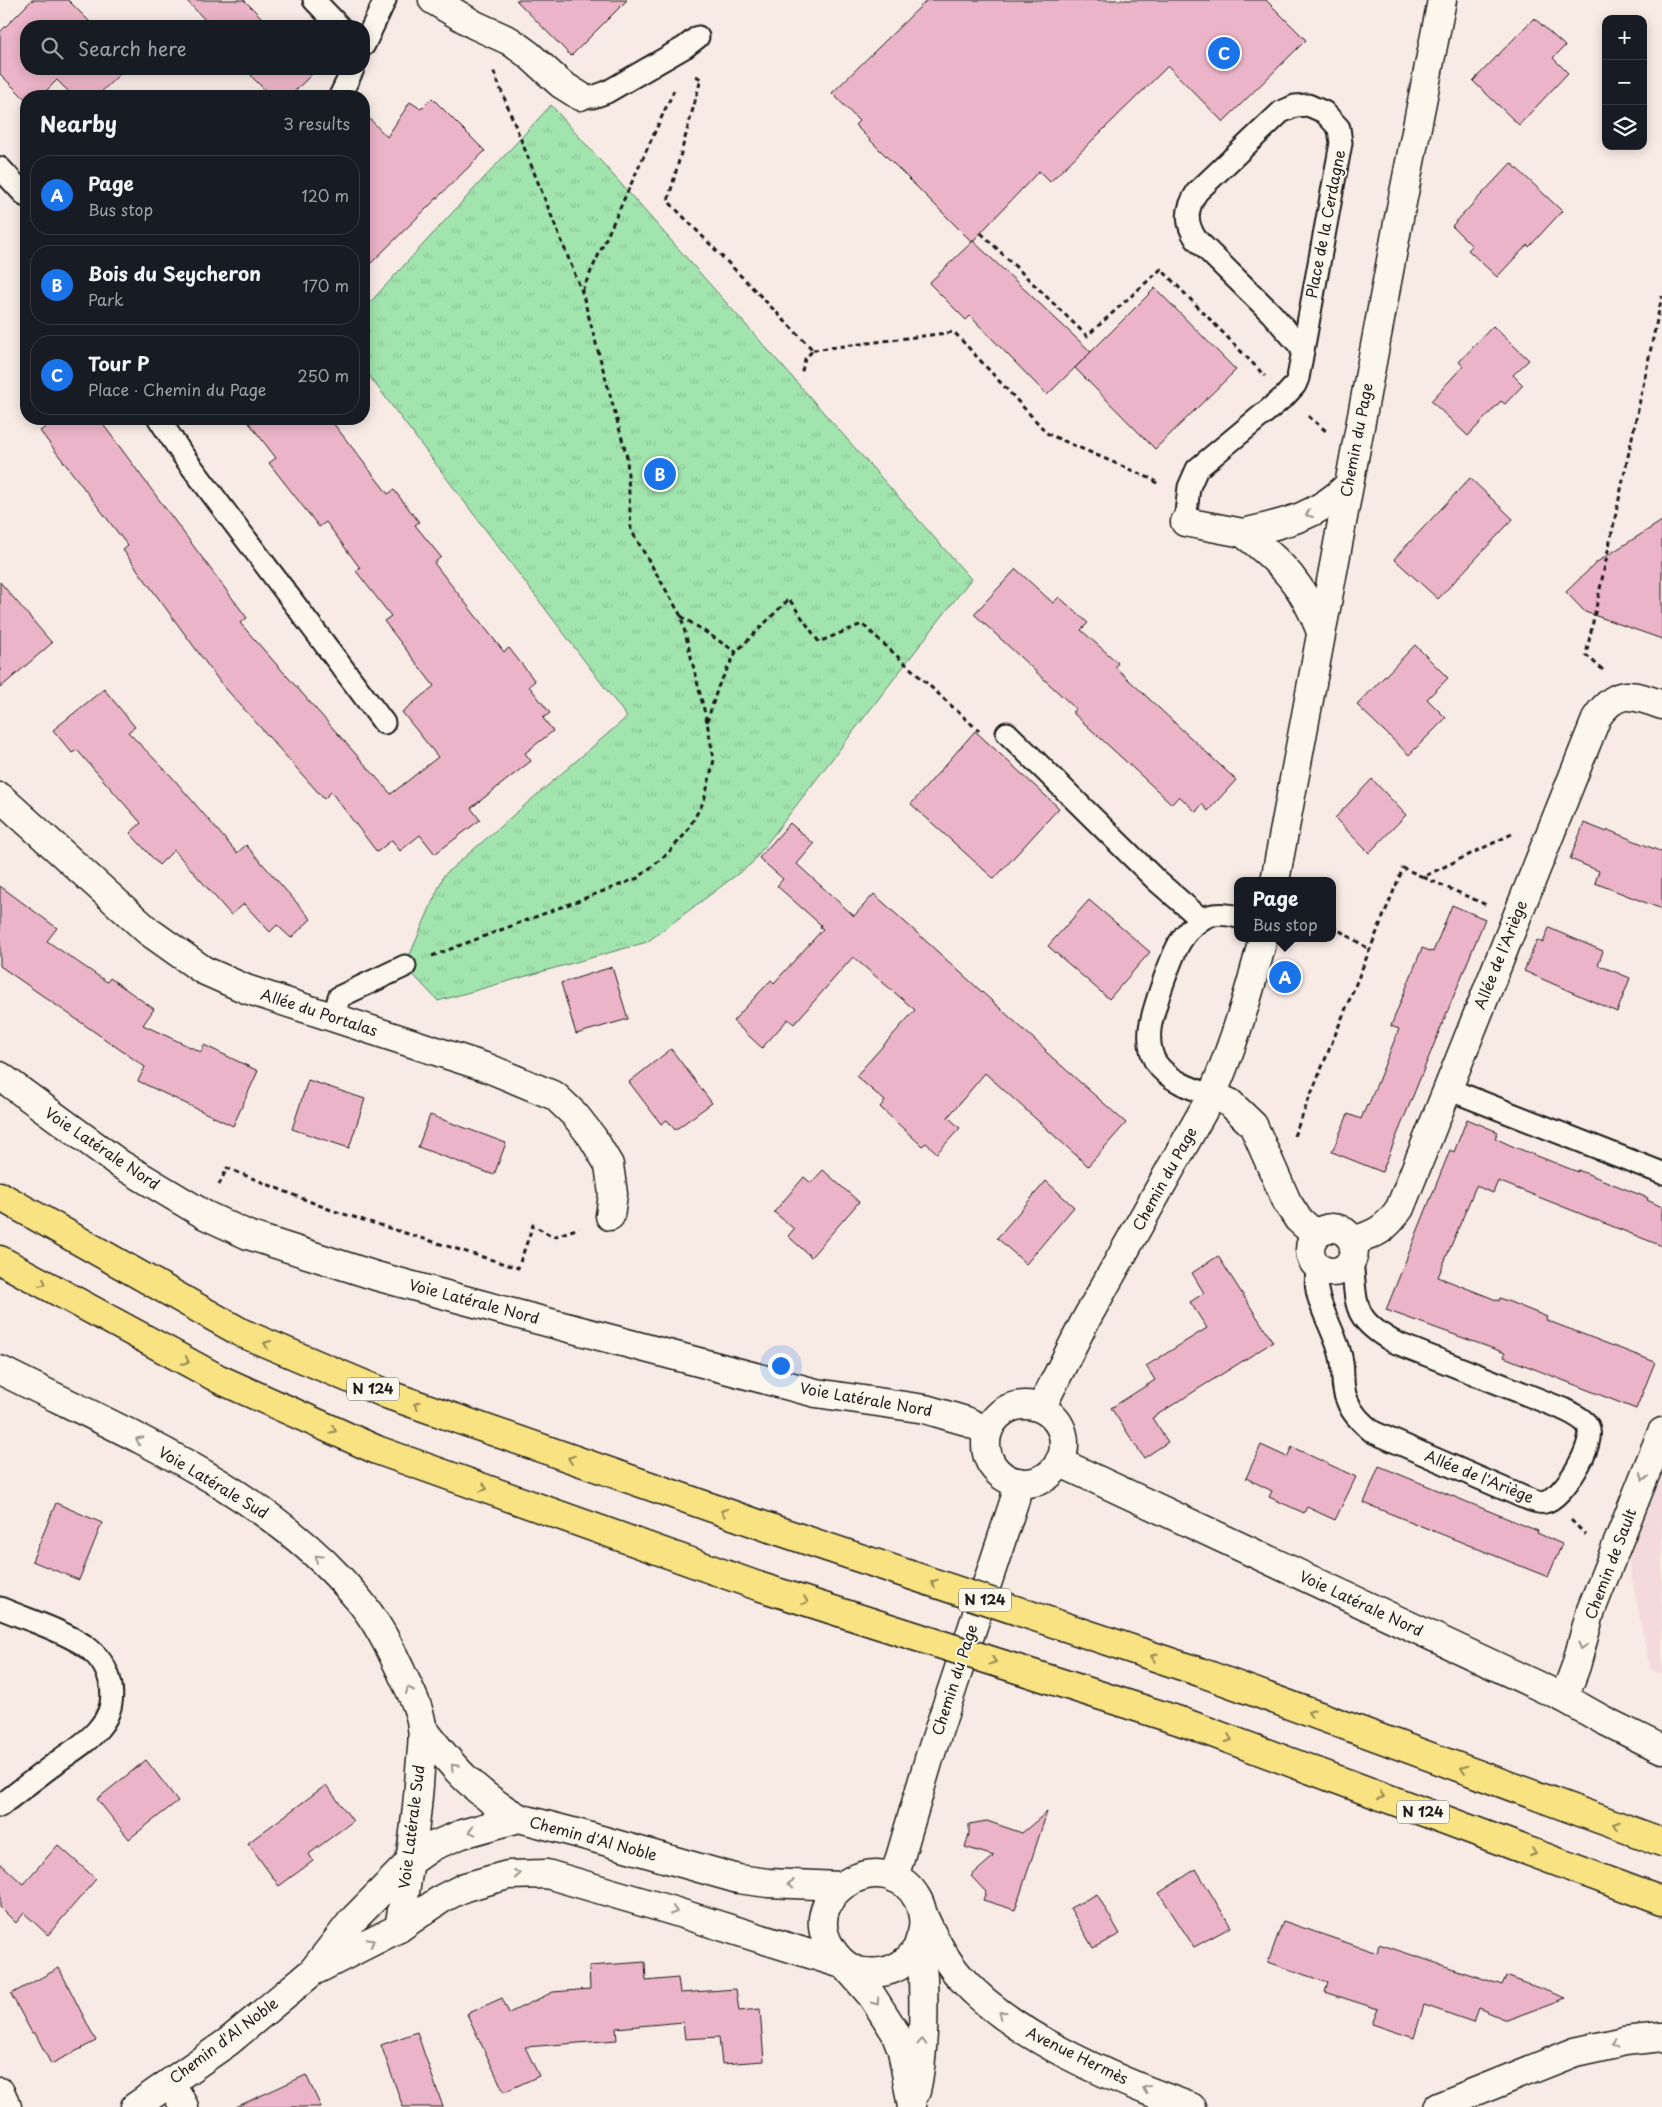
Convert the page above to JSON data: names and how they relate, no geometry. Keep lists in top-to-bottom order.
{
  "streets": {
    "highway": ["N 124"],
    "street": [
      "Chemin du Page",
      "Allée de l'Ariège",
      "Allée du Portalas",
      "Voie Latérale Nord",
      "Voie Latérale Sud",
      "Chemin de Sault",
      "Chemin d'Al Noble",
      "Avenue Hermès"
    ],
    "lane": ["Place de la Cerdagne"]
  },
  "crossings": [
    ["Chemin du Page", "Voie Latérale Nord"],
    ["Chemin du Page", "Chemin d'Al Noble"],
    ["Chemin du Page", "Avenue Hermès"],
    ["Voie Latérale Nord", "Chemin de Sault"],
    ["Voie Latérale Sud", "Chemin d'Al Noble"],
    ["Chemin d'Al Noble", "Avenue Hermès"]
  ],
  "one_way": ["Voie Latérale Sud", "Chemin de Sault", "Avenue Hermès"],
  "page": {
    "map_buttons": ["+", "−"],
    "search": "Search here",
    "pins": ["C", "B", "A"],
    "heading": ["Nearby", "3 results"],
    "list": [
      {
        "mark": "A",
        "name": "Page",
        "note": "Bus stop",
        "value": "120 m"
      },
      {
        "mark": "B",
        "name": "Bois du Seycheron",
        "note": "Park",
        "value": "170 m"
      },
      {
        "mark": "C",
        "name": "Tour P",
        "note": "Place · Chemin du Page",
        "value": "250 m"
      }
    ],
    "popup": ["Page", "Bus stop"]
  }
}
